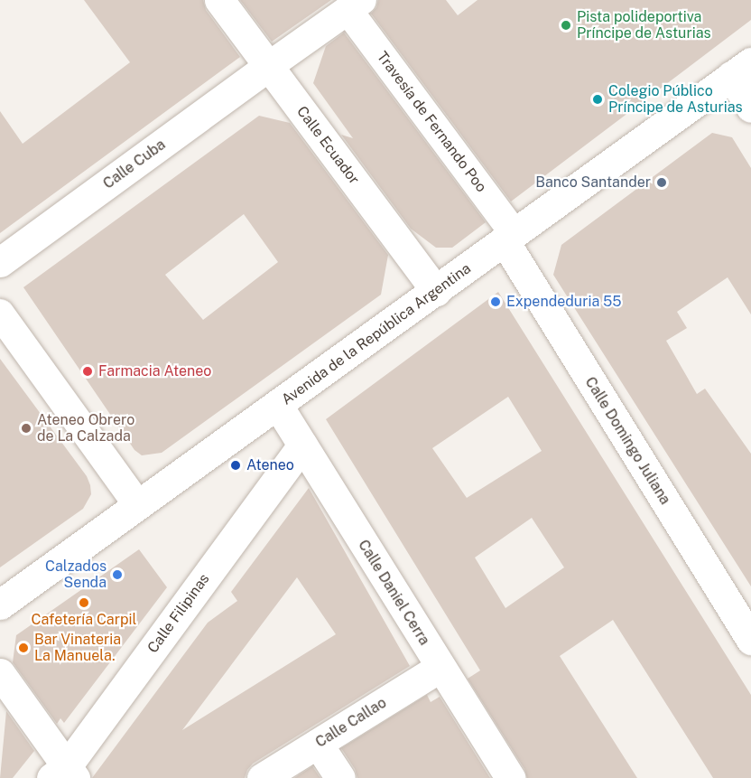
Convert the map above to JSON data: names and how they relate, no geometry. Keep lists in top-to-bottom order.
{
  "streets": {
    "street": [
      "Travesía de Fernando Poo",
      "Calle Ecuador",
      "Calle Cuba",
      "Avenida de la República Argentina",
      "Calle Domingo Juliana",
      "Calle Daniel Cerra",
      "Calle Filipinas",
      "Calle Callao"
    ]
  },
  "crossings": [
    ["Travesía de Fernando Poo", "Avenida de la República Argentina"],
    ["Travesía de Fernando Poo", "Calle Domingo Juliana"],
    ["Calle Ecuador", "Calle Cuba"],
    ["Calle Ecuador", "Avenida de la República Argentina"],
    ["Avenida de la República Argentina", "Calle Domingo Juliana"],
    ["Avenida de la República Argentina", "Calle Daniel Cerra"],
    ["Calle Daniel Cerra", "Calle Filipinas"],
    ["Calle Daniel Cerra", "Calle Callao"]
  ],
  "places": [
    "Pista polideportiva Príncipe de Asturias",
    "Colegio Público Príncipe de Asturias",
    "Banco Santander",
    "Expendeduria 55",
    "Farmacia Ateneo",
    "Ateneo Obrero de La Calzada",
    "Ateneo",
    "Calzados Senda",
    "Cafetería Carpil",
    "Bar Vinateria La Manuela."
  ]
}
